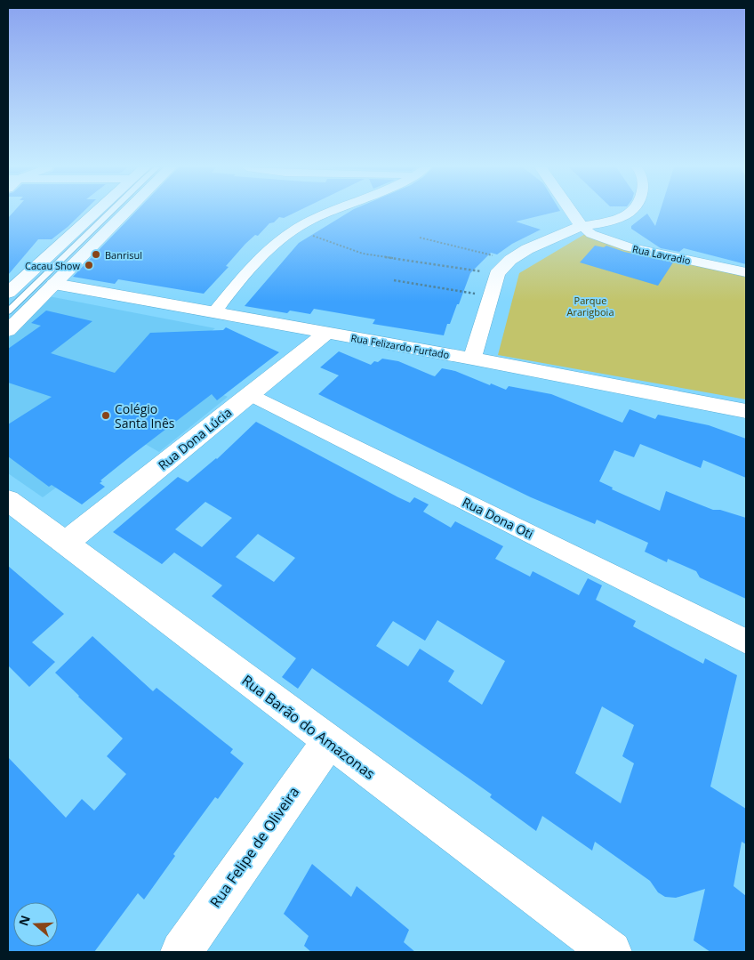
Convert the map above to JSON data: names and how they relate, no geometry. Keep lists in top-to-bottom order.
{
  "streets": {
    "street": [
      "Rua Lavradio",
      "Rua Felizardo Furtado",
      "Rua Dona Lúcia",
      "Rua Dona Oti",
      "Rua Barão do Amazonas",
      "Rua Felipe de Oliveira"
    ]
  },
  "crossings": [
    ["Rua Felizardo Furtado", "Rua Dona Lúcia"],
    ["Rua Dona Lúcia", "Rua Dona Oti"],
    ["Rua Dona Lúcia", "Rua Barão do Amazonas"],
    ["Rua Barão do Amazonas", "Rua Felipe de Oliveira"]
  ],
  "parks": ["Parque Ararigboia"],
  "places": ["Banrisul", "Cacau Show", "Colégio Santa Inês"],
  "north": "left"
}
